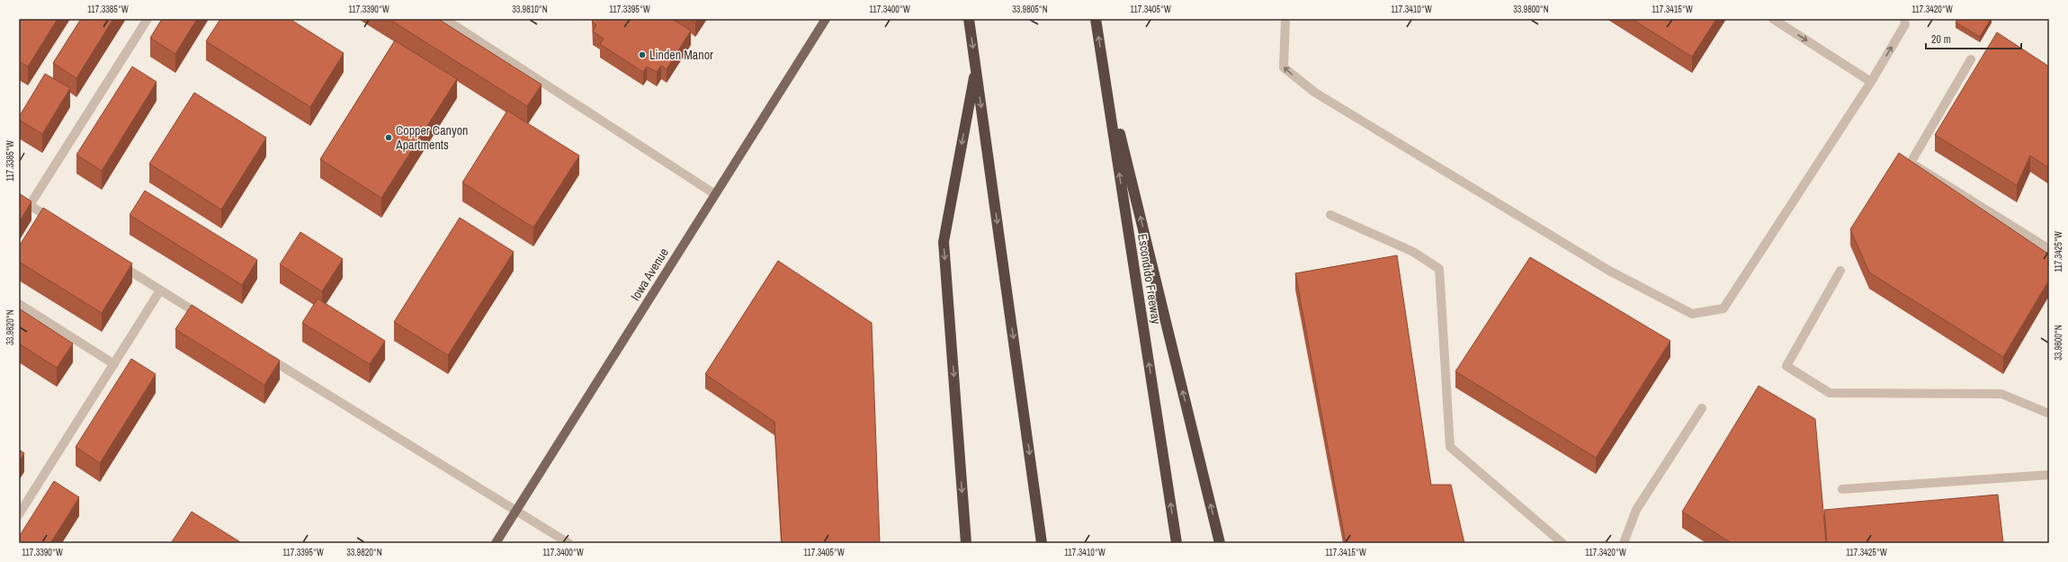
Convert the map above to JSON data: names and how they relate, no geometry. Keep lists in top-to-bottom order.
{
  "streets": {
    "highway": ["Escondido Freeway"],
    "main road": ["Iowa Avenue"]
  },
  "places": ["Linden Manor", "Copper Canyon Apartments"],
  "scale_bar": "20 m",
  "coordinates": [
    "117.3385°W",
    "117.3390°W",
    "33.9810°N",
    "117.3395°W",
    "117.3400°W",
    "33.9805°N",
    "117.3405°W",
    "117.3410°W",
    "33.9800°N",
    "117.3415°W",
    "117.3420°W",
    "117.3425°W",
    "33.9820°N"
  ]
}
